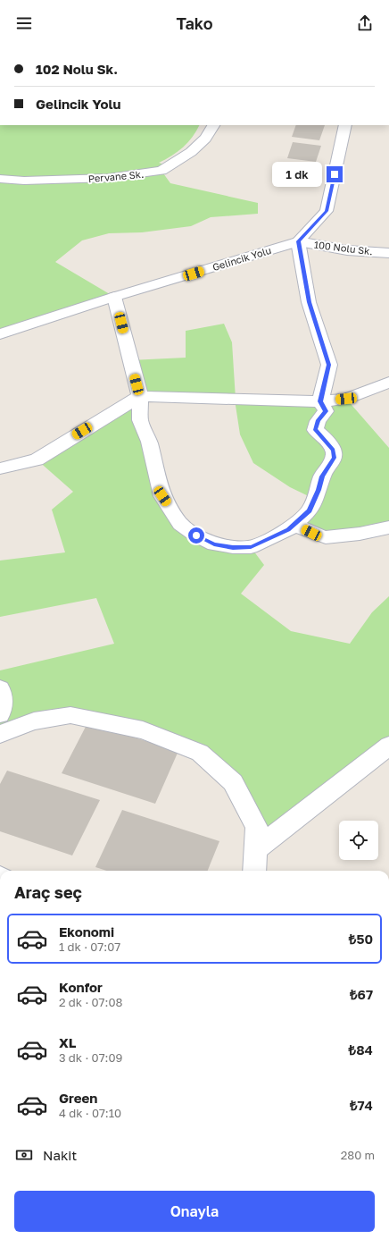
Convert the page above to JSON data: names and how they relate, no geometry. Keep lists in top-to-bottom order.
{
  "streets": {
    "street": ["Pervane Sk.", "100 Nolu Sk.", "Gelincik Yolu"]
  },
  "crossings": [
    ["100 Nolu Sk.", "Gelincik Yolu"]
  ],
  "page": {
    "header": "Tako",
    "banner": ["102 Nolu Sk.", "Gelincik Yolu"],
    "bubble": "1 dk",
    "heading": "Araç seç",
    "list": [
      {
        "name": "Ekonomi",
        "note": "1 dk · 07:07",
        "value": "₺50"
      },
      {
        "name": "Konfor",
        "note": "2 dk · 07:08",
        "value": "₺67"
      },
      {
        "name": "XL",
        "note": "3 dk · 07:09",
        "value": "₺84"
      },
      {
        "name": "Green",
        "note": "4 dk · 07:10",
        "value": "₺74"
      }
    ],
    "pay": ["Nakit", "280 m"],
    "buttons": "Onayla"
  }
}
